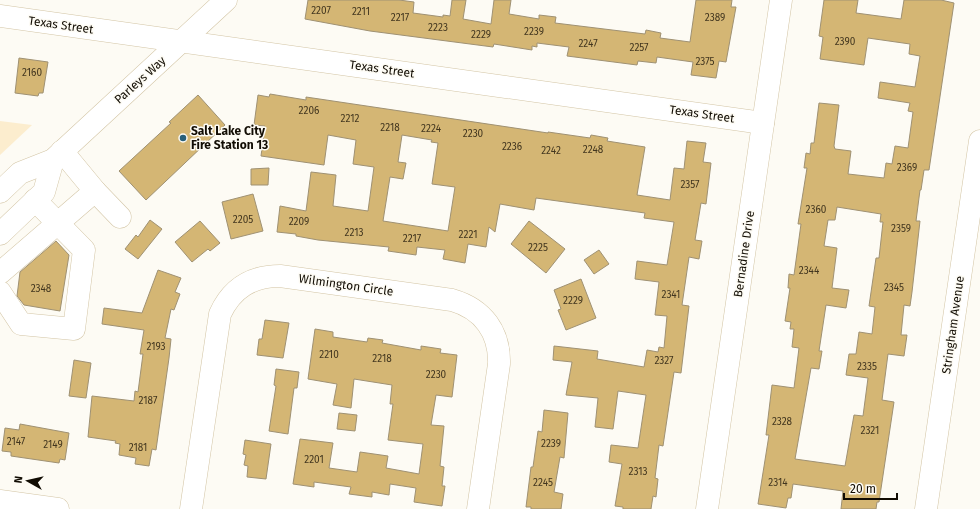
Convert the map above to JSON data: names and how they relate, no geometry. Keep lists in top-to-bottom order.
{
  "streets": {
    "street": [
      "Texas Street",
      "Parleys Way",
      "Bernadine Drive",
      "Wilmington Circle",
      "Stringham Avenue"
    ]
  },
  "crossings": [
    ["Texas Street", "Parleys Way"],
    ["Texas Street", "Bernadine Drive"]
  ],
  "places": ["Salt Lake City Fire Station 13"],
  "house_numbers": [
    "2207",
    "2211",
    "2217",
    "2389",
    "2223",
    "2239",
    "2229",
    "2390",
    "2247",
    "2257",
    "2375",
    "2160",
    "2206",
    "2212",
    "2218",
    "2224",
    "2230",
    "2236",
    "2248",
    "2242",
    "2369",
    "2357",
    "2360",
    "2205",
    "2209",
    "2359",
    "2213",
    "2221",
    "2217",
    "2225",
    "2344",
    "2345",
    "2348",
    "2341",
    "2229",
    "2193",
    "2210",
    "2218",
    "2327",
    "2335",
    "2230",
    "2187",
    "2328",
    "2321",
    "2147",
    "2239",
    "2149",
    "2181",
    "2201",
    "2313",
    "2245",
    "2314"
  ],
  "scale_bar": "20 m",
  "north": "left"
}
